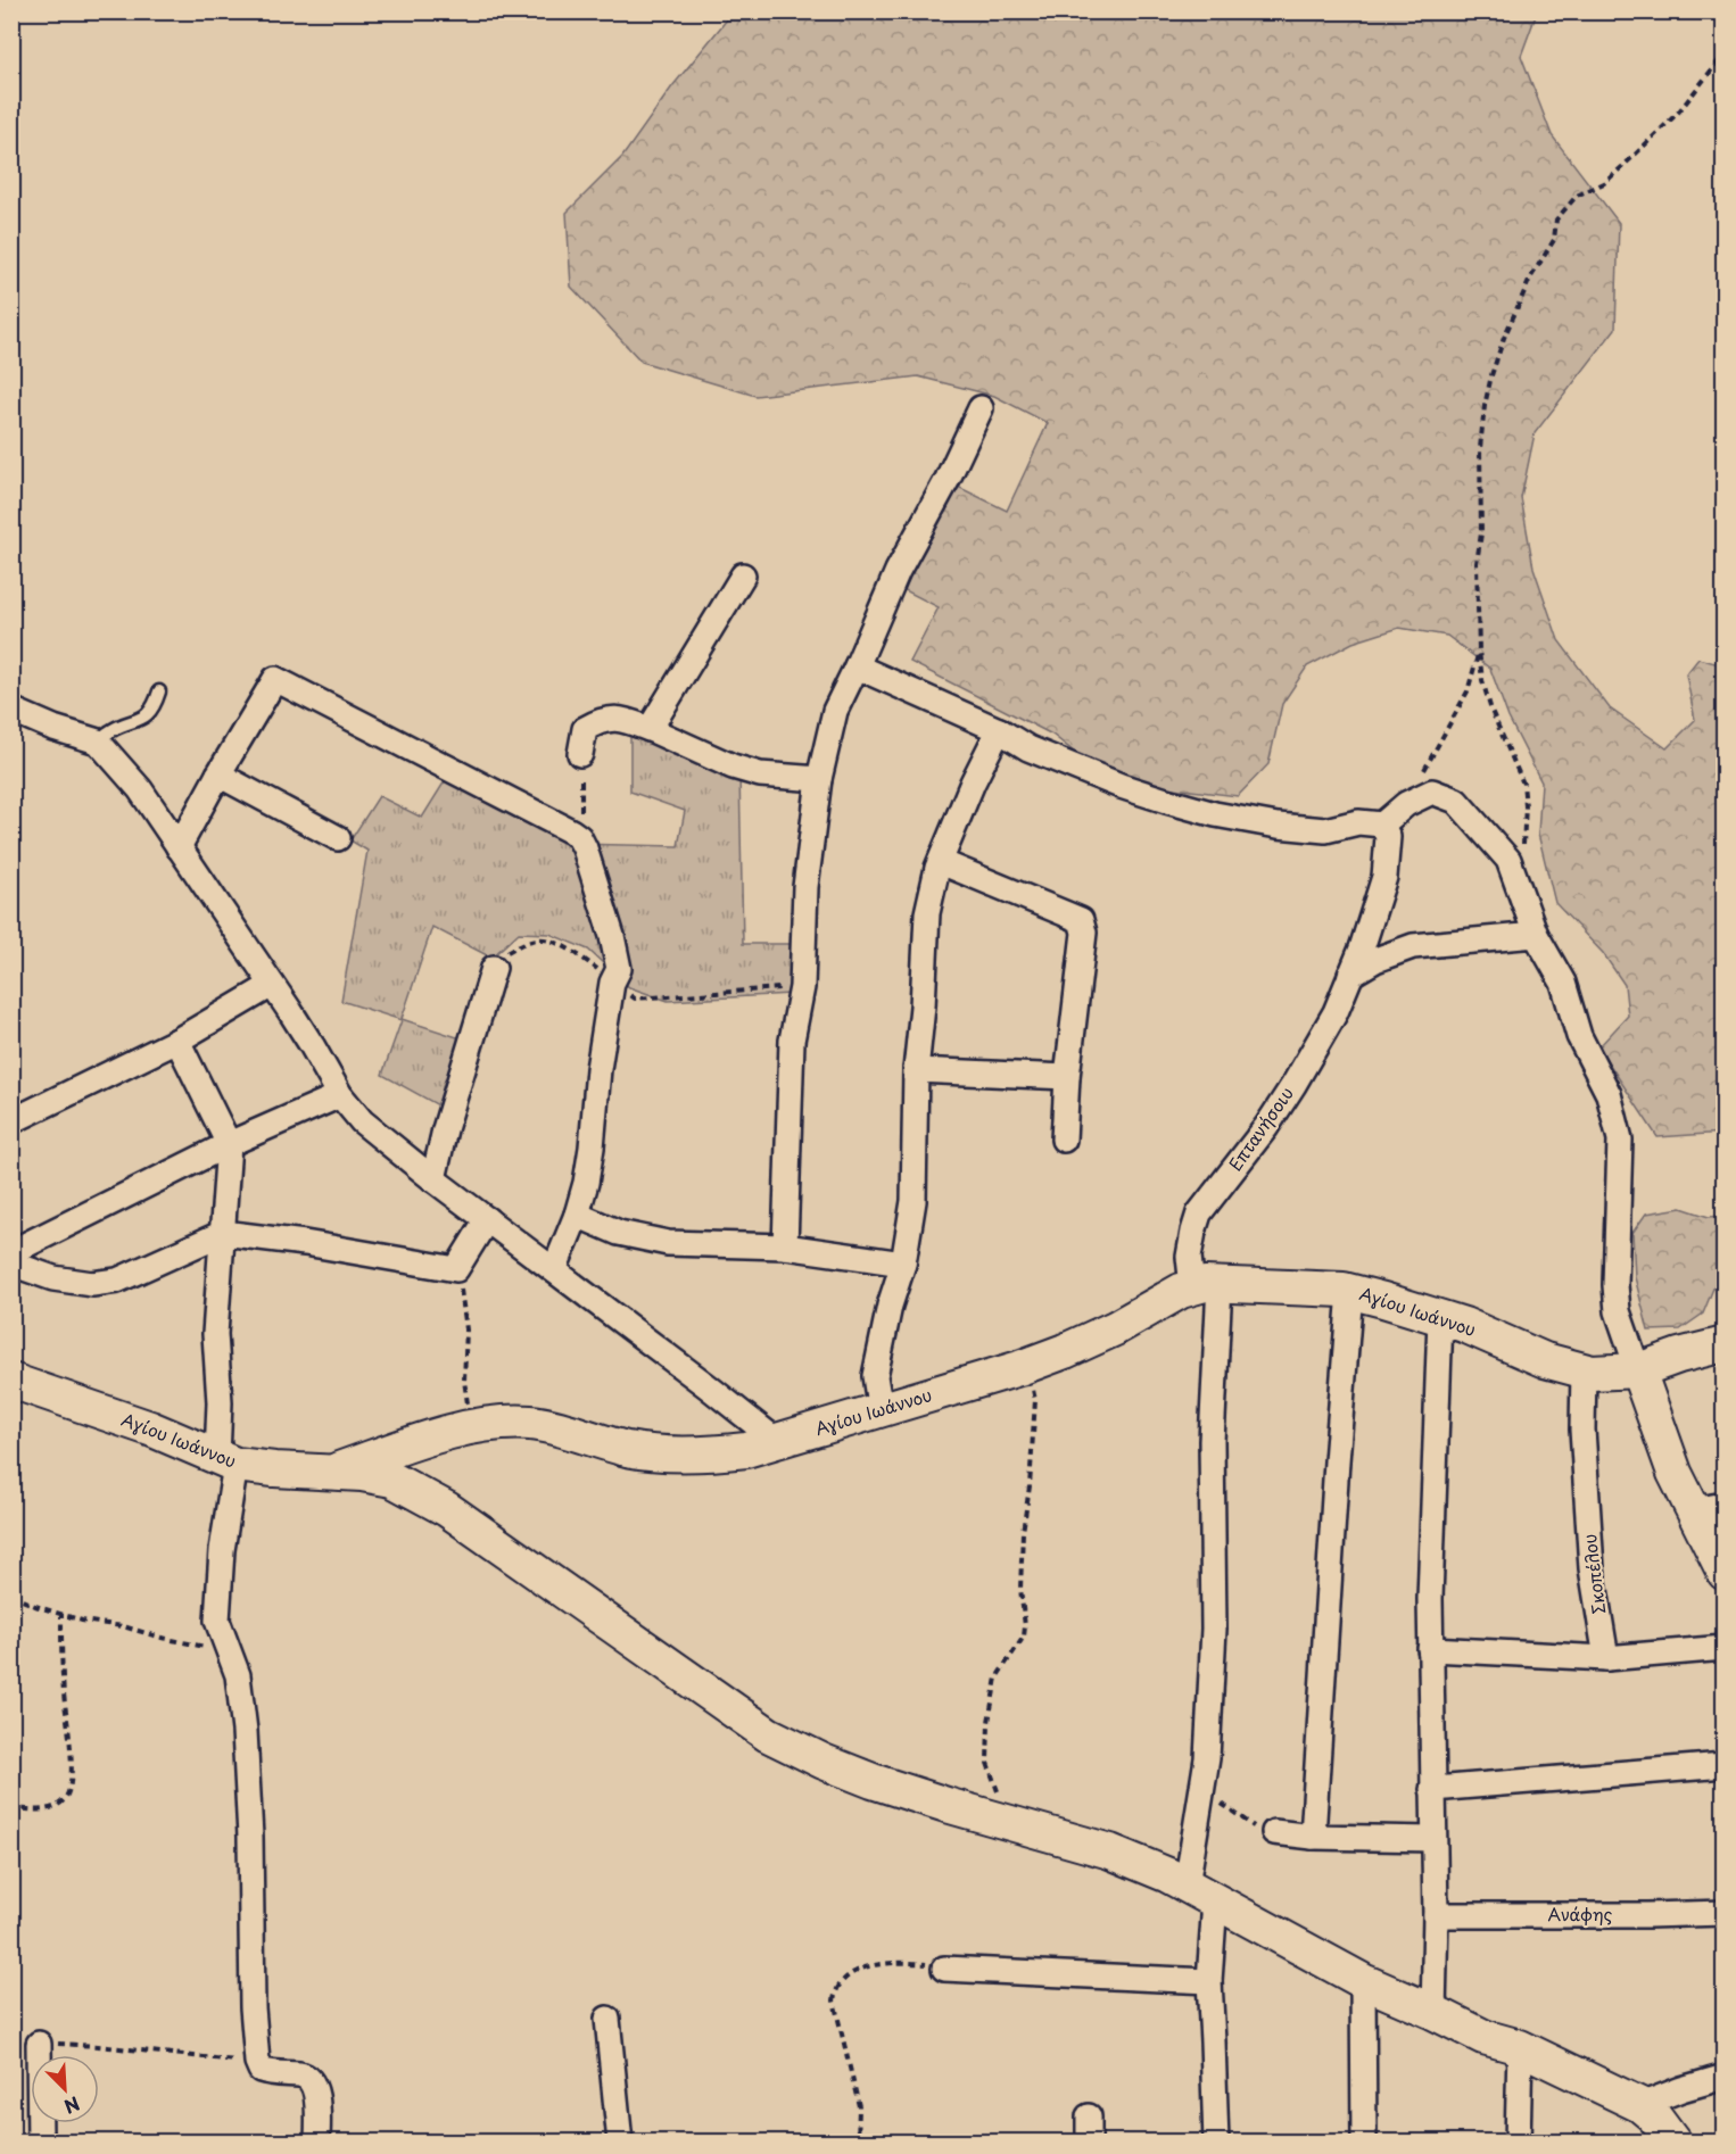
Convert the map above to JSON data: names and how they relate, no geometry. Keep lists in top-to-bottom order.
{
  "streets": {
    "street": [
      "Επτανήσοιυ",
      "Αγίου Ιωάννου",
      "Σκοπέλου",
      "Ανάφης"
    ]
  },
  "crossings": [
    ["Επτανήσοιυ", "Αγίου Ιωάννου"],
    ["Αγίου Ιωάννου", "Σκοπέλου"]
  ],
  "north": "bottom right"
}
